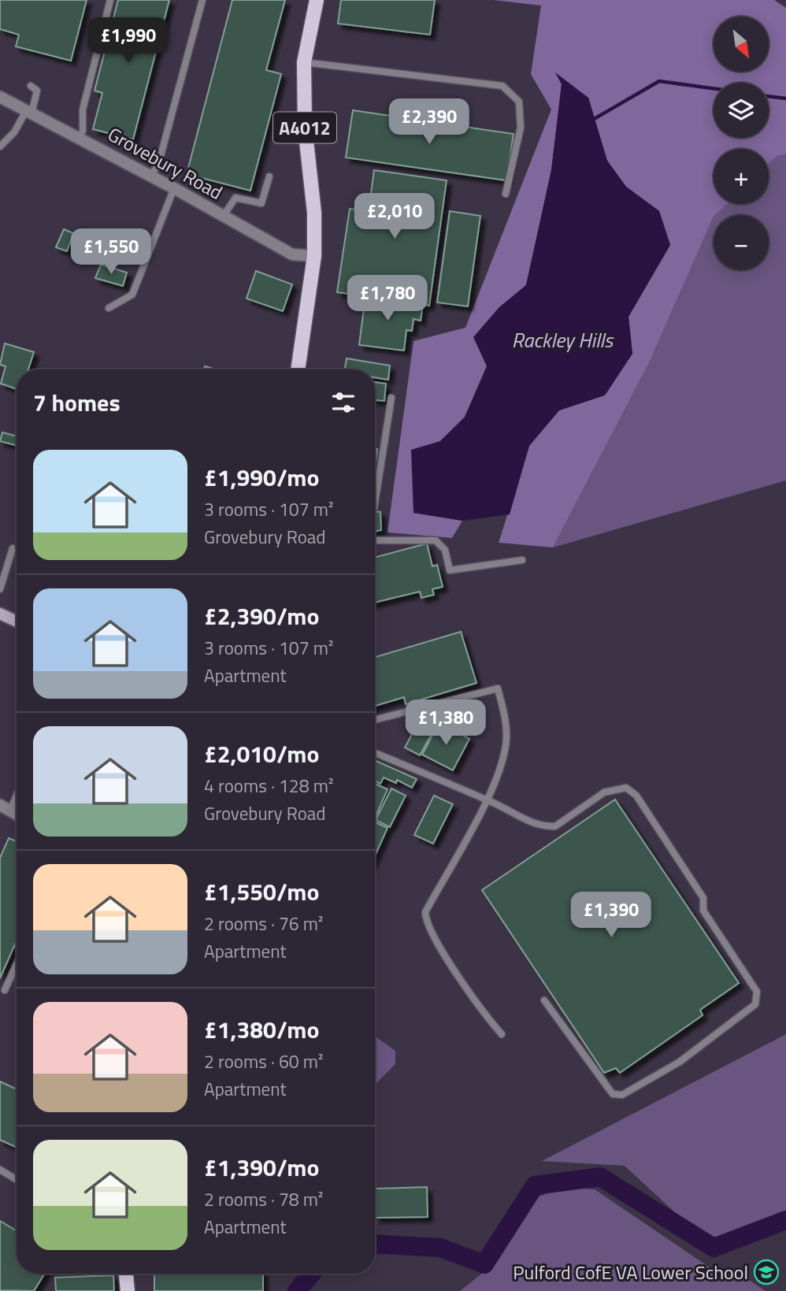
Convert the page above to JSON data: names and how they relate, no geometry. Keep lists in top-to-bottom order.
{
  "streets": {
    "main road": ["A4012"],
    "street": ["Grovebury Road"]
  },
  "crossings": [
    ["A4012", "Grovebury Road"]
  ],
  "water": ["Rackley Hills"],
  "places": {
    "school or university": ["Pulford CofE VA Lower School"]
  },
  "north": "bottom right",
  "page": {
    "map_buttons": ["+", "−"],
    "price": [
      "£1,990",
      "£2,390",
      "£2,010",
      "£1,550",
      "£1,780",
      "£1,380",
      "£1,390"
    ],
    "heading": "7 homes",
    "list": [
      {
        "name": "£1,990/mo",
        "note": "3 rooms · 107 m² · Grovebury Road"
      },
      {
        "name": "£2,390/mo",
        "note": "3 rooms · 107 m² · Apartment"
      },
      {
        "name": "£2,010/mo",
        "note": "4 rooms · 128 m² · Grovebury Road"
      },
      {
        "name": "£1,550/mo",
        "note": "2 rooms · 76 m² · Apartment"
      },
      {
        "name": "£1,380/mo",
        "note": "2 rooms · 60 m² · Apartment"
      },
      {
        "name": "£1,390/mo",
        "note": "2 rooms · 78 m² · Apartment"
      }
    ]
  }
}
